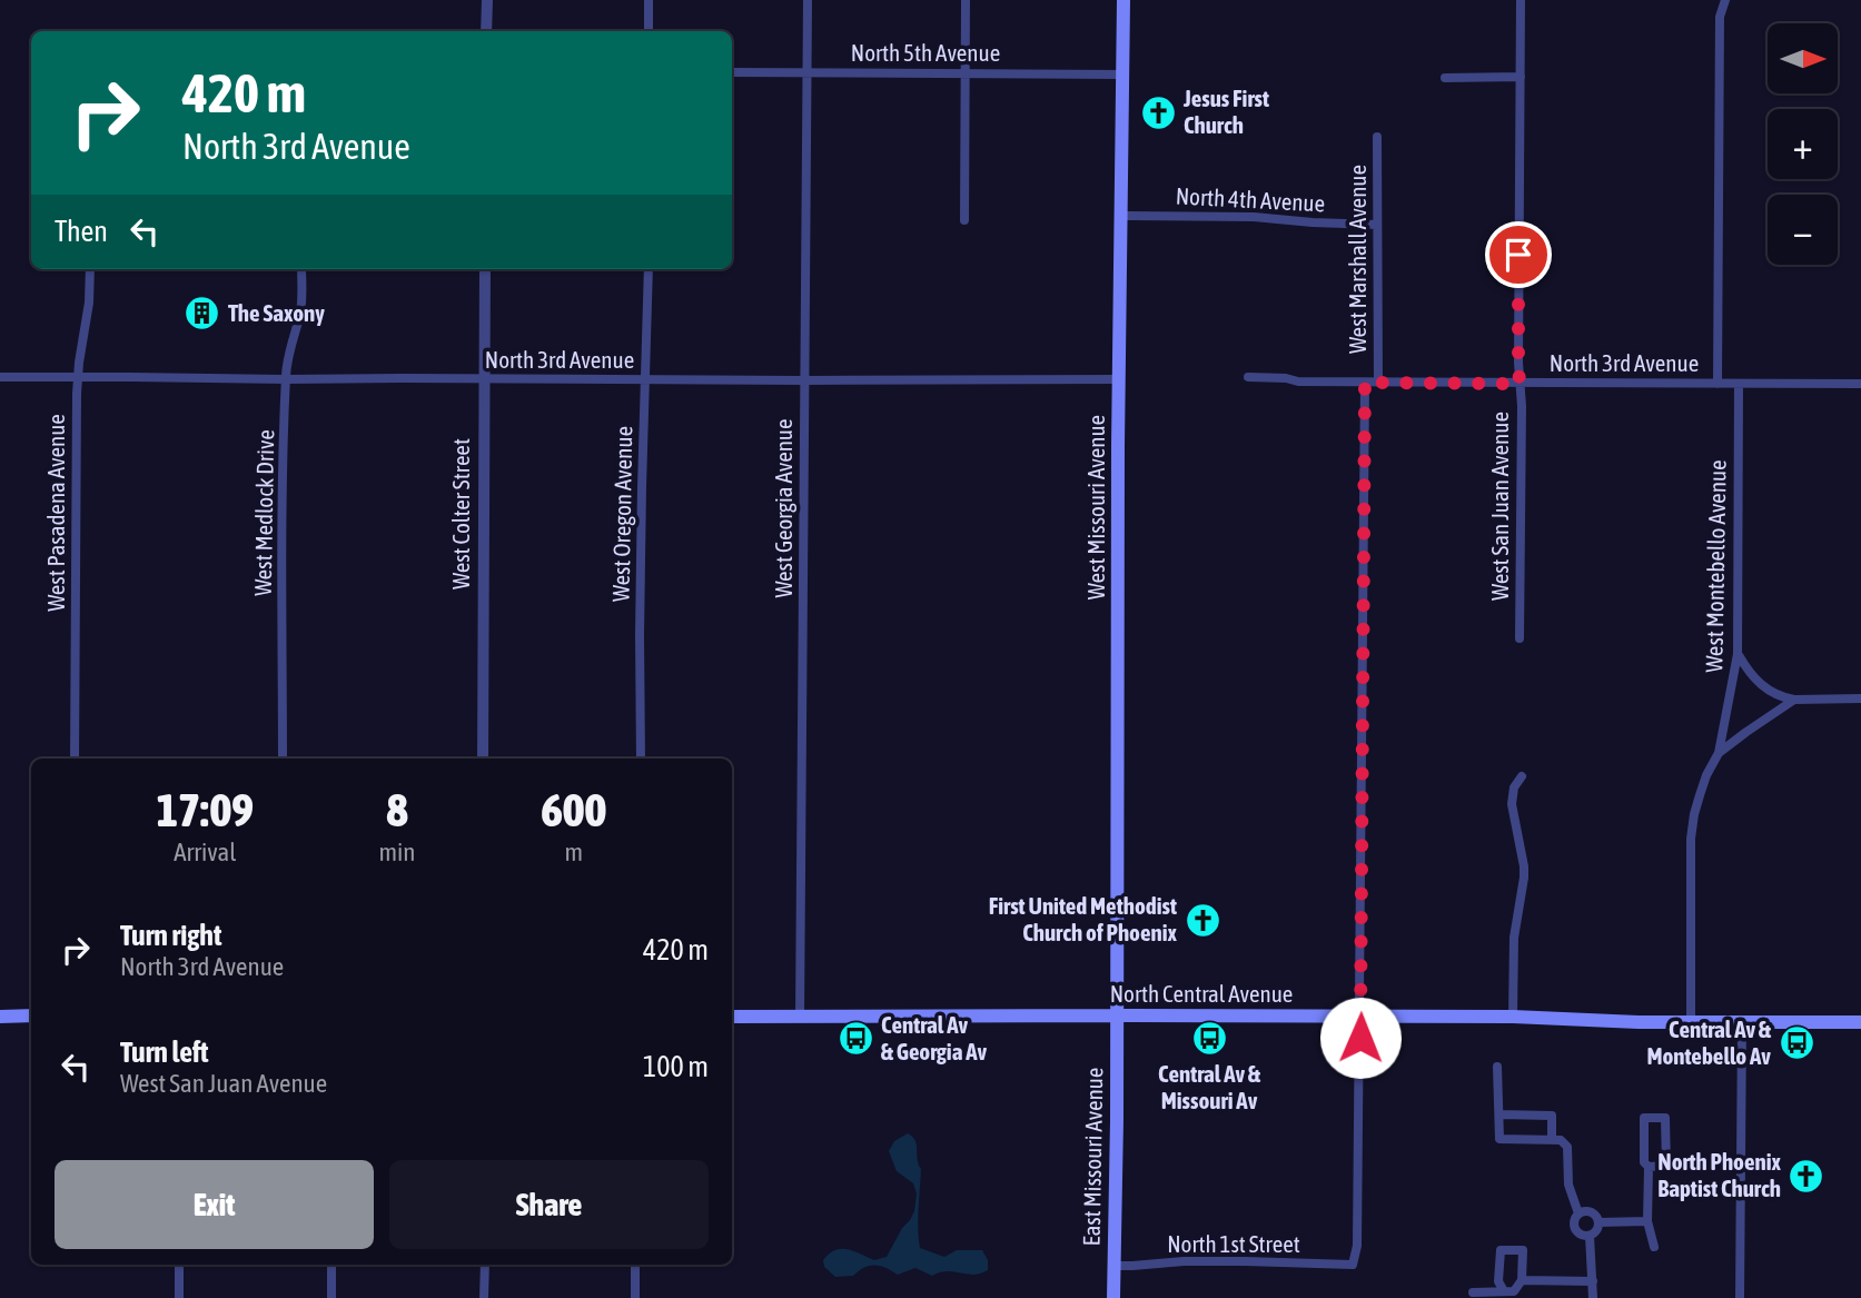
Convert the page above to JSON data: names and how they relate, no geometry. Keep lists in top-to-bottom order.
{
  "streets": {
    "main road": ["West Missouri Avenue", "North Central Avenue", "East Missouri Avenue"],
    "street": [
      "North 5th Avenue",
      "North 4th Avenue",
      "West Marshall Avenue",
      "North 3rd Avenue",
      "West San Juan Avenue",
      "West Georgia Avenue",
      "West Pasadena Avenue",
      "West Medlock Drive",
      "West Colter Street",
      "West Oregon Avenue",
      "West Montebello Avenue",
      "North 1st Street"
    ]
  },
  "crossings": [
    ["North 5th Avenue", "West Missouri Avenue"],
    ["North 5th Avenue", "West Georgia Avenue"],
    ["North 4th Avenue", "West Marshall Avenue"],
    ["North 4th Avenue", "West Missouri Avenue"],
    ["West Marshall Avenue", "North 3rd Avenue"],
    ["West Marshall Avenue", "North Central Avenue"],
    ["West Marshall Avenue", "North 1st Street"],
    ["North 3rd Avenue", "West San Juan Avenue"],
    ["North 3rd Avenue", "West Missouri Avenue"],
    ["North 3rd Avenue", "West Georgia Avenue"],
    ["North 3rd Avenue", "West Pasadena Avenue"],
    ["North 3rd Avenue", "West Medlock Drive"],
    ["North 3rd Avenue", "West Colter Street"],
    ["North 3rd Avenue", "West Oregon Avenue"],
    ["North 3rd Avenue", "West Montebello Avenue"],
    ["West Missouri Avenue", "North Central Avenue"],
    ["West Missouri Avenue", "East Missouri Avenue"],
    ["West Georgia Avenue", "North Central Avenue"],
    ["West Montebello Avenue", "North Central Avenue"],
    ["North Central Avenue", "East Missouri Avenue"],
    ["East Missouri Avenue", "North 1st Street"]
  ],
  "places": {
    "church": ["Jesus First Church", "First United Methodist Church of Phoenix", "North Phoenix Baptist Church"],
    "building": ["The Saxony"],
    "bus stop": ["Central Av & Georgia Av", "Central Av & Missouri Av", "Central Av & Montebello Av"]
  },
  "north": "right",
  "page": {
    "map_buttons": ["+", "−"],
    "turn": ["420 m", "North 3rd Avenue"],
    "then": "Then",
    "eta": [
      "17:09",
      "Arrival",
      "8",
      "min",
      "600",
      "m"
    ],
    "list": [
      {
        "name": "Turn right",
        "note": "North 3rd Avenue",
        "value": "420 m"
      },
      {
        "name": "Turn left",
        "note": "West San Juan Avenue",
        "value": "100 m"
      }
    ],
    "buttons": ["Exit", "Share"]
  }
}
